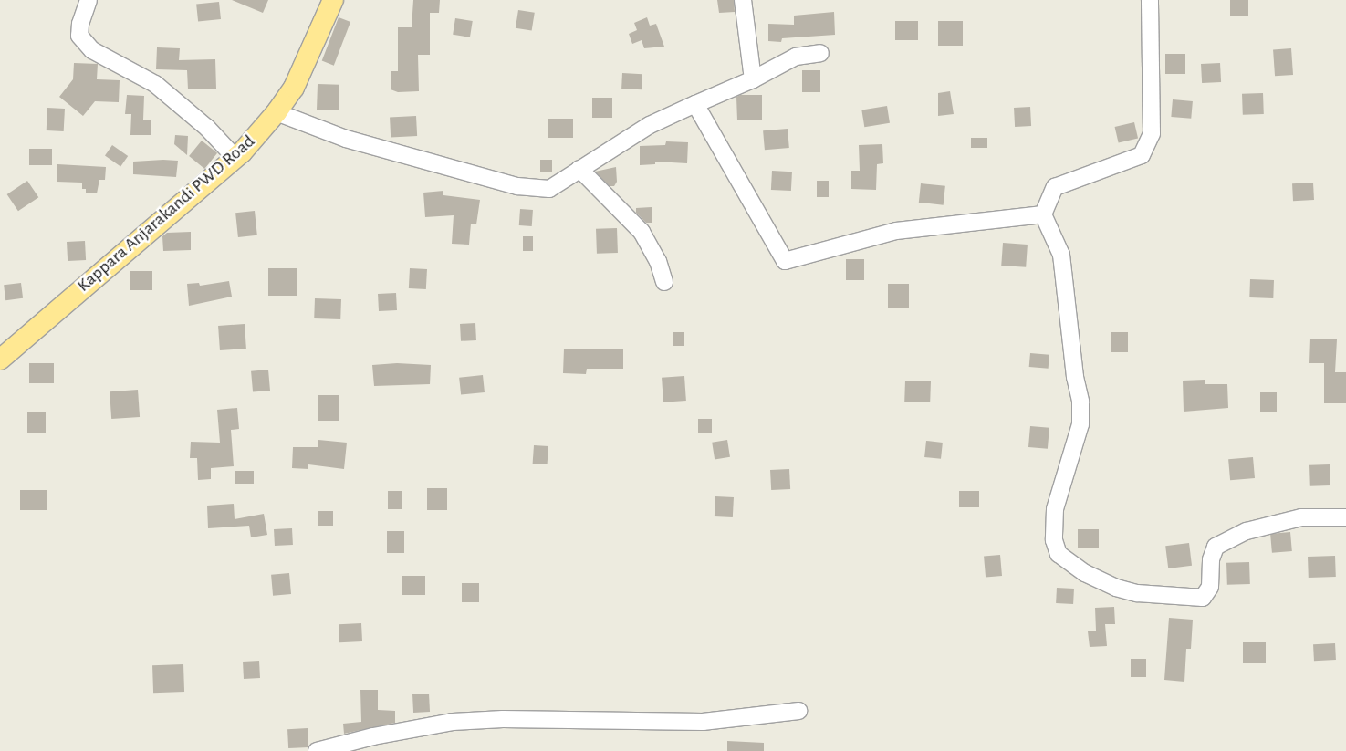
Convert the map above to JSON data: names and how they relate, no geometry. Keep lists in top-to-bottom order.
{
  "streets": {
    "main road": ["Kappara Anjarakandi PWD Road"]
  }
}
